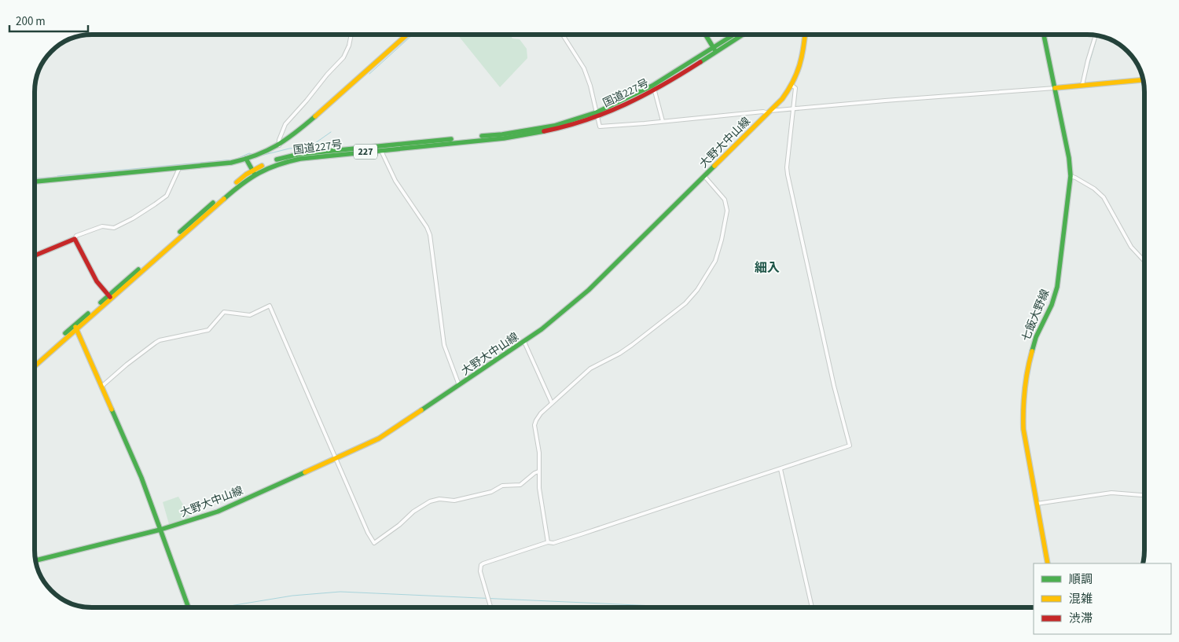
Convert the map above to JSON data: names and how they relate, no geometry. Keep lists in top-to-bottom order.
{
  "streets": {
    "main road": [
      "国道227号",
      "大野大中山線",
      "227",
      "七飯大野線"
    ]
  },
  "districts": ["細入"],
  "legend": ["順調", "混雑", "渋滞"],
  "scale_bar": "200 m"
}
